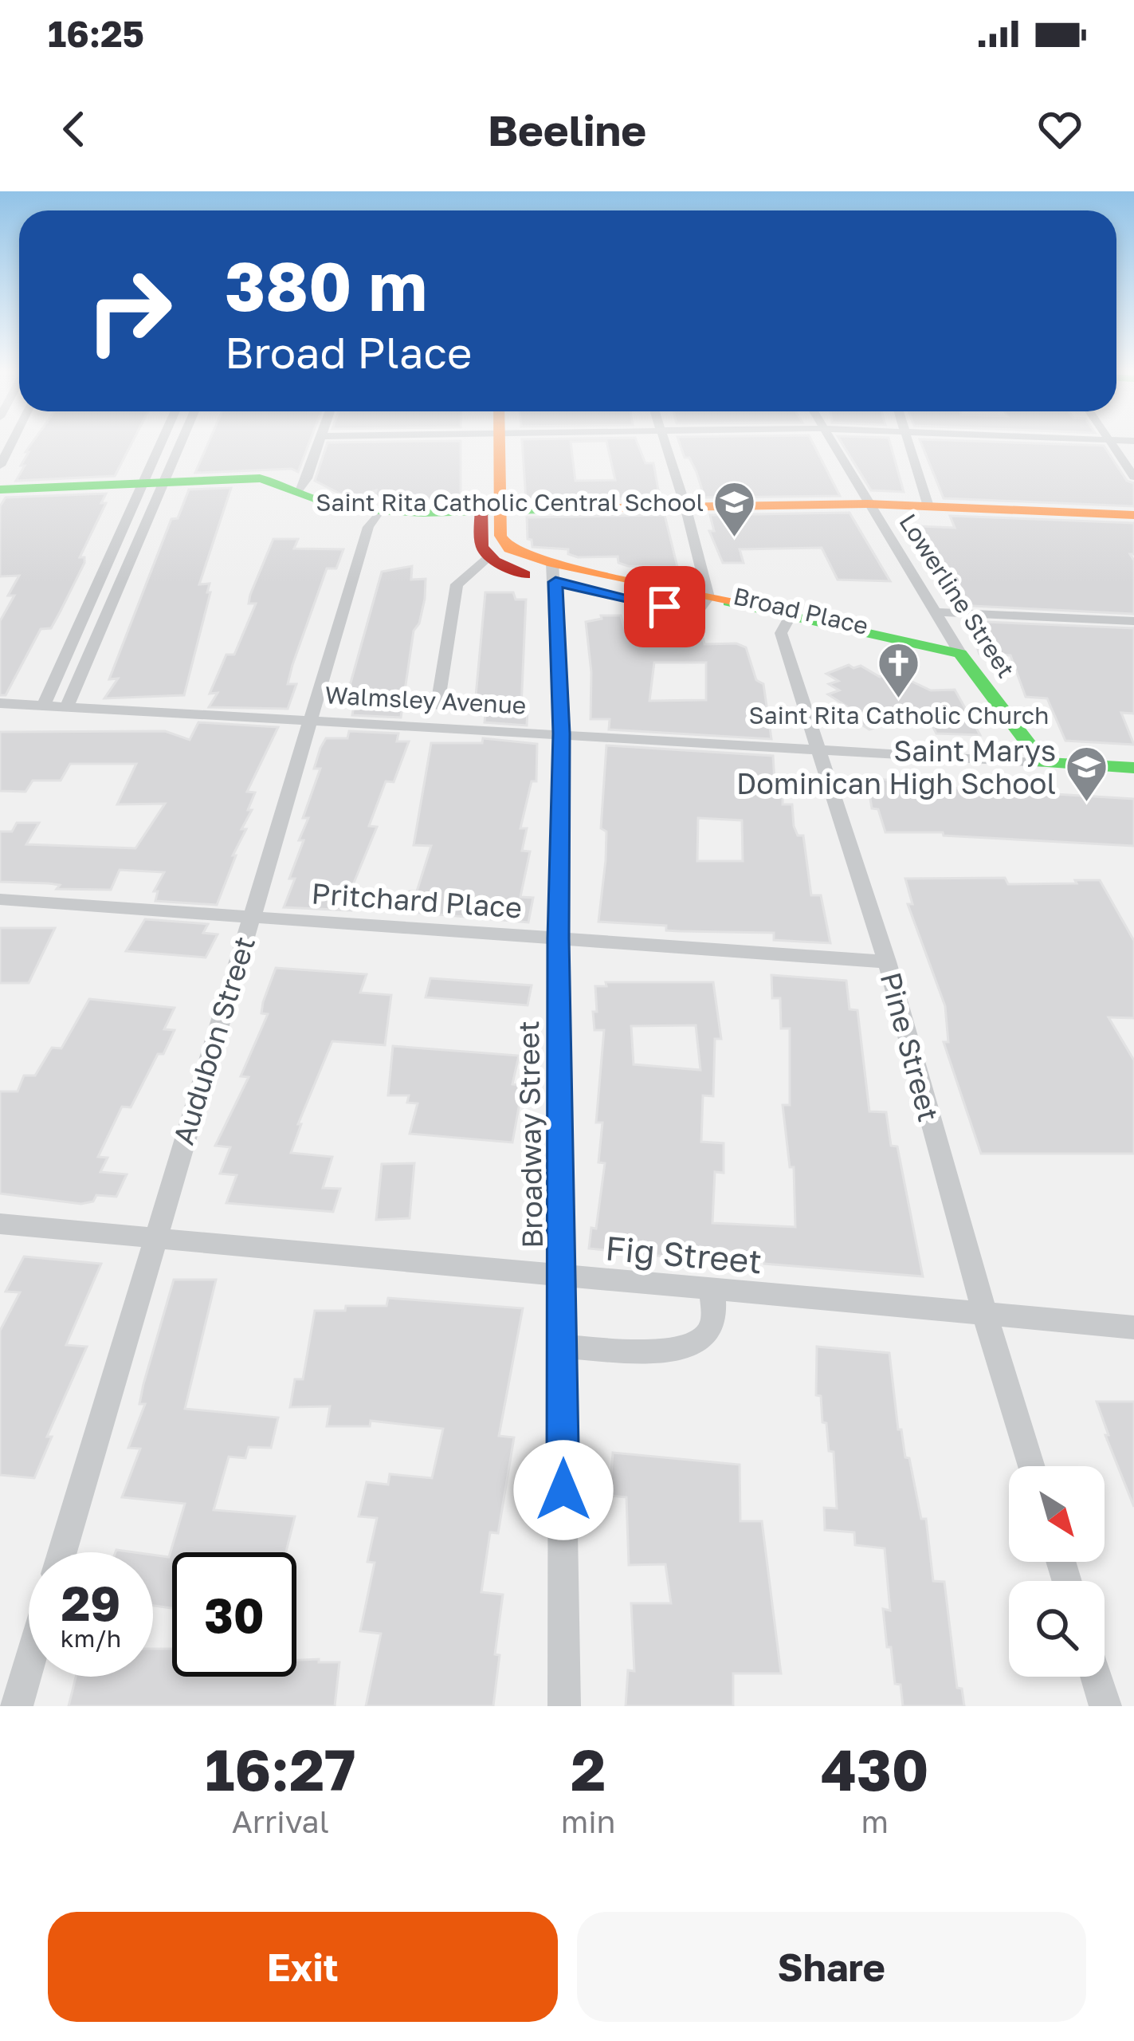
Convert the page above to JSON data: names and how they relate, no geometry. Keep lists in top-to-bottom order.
{
  "streets": {
    "street": [
      "Lowerline Street",
      "Broad Place",
      "Walmsley Avenue",
      "Pritchard Place",
      "Audubon Street",
      "Pine Street",
      "Broadway Street",
      "Fig Street"
    ]
  },
  "crossings": [
    ["Lowerline Street", "Broad Place"],
    ["Lowerline Street", "Walmsley Avenue"],
    ["Broad Place", "Pine Street"],
    ["Broad Place", "Broadway Street"],
    ["Walmsley Avenue", "Audubon Street"],
    ["Walmsley Avenue", "Pine Street"],
    ["Walmsley Avenue", "Broadway Street"],
    ["Pritchard Place", "Audubon Street"],
    ["Pritchard Place", "Pine Street"],
    ["Pritchard Place", "Broadway Street"],
    ["Audubon Street", "Fig Street"],
    ["Pine Street", "Fig Street"],
    ["Broadway Street", "Fig Street"]
  ],
  "places": {
    "school or university": ["Saint Rita Catholic Central School", "Saint Marys Dominican High School"],
    "church": ["Saint Rita Catholic Church"]
  },
  "north": "bottom right",
  "page": {
    "status": "16:25",
    "header": "Beeline",
    "turn": ["380 m", "Broad Place"],
    "speed": "29 km/h",
    "limit": "30",
    "eta": [
      "16:27",
      "Arrival",
      "2",
      "min",
      "430",
      "m"
    ],
    "buttons": ["Exit", "Share"]
  }
}
